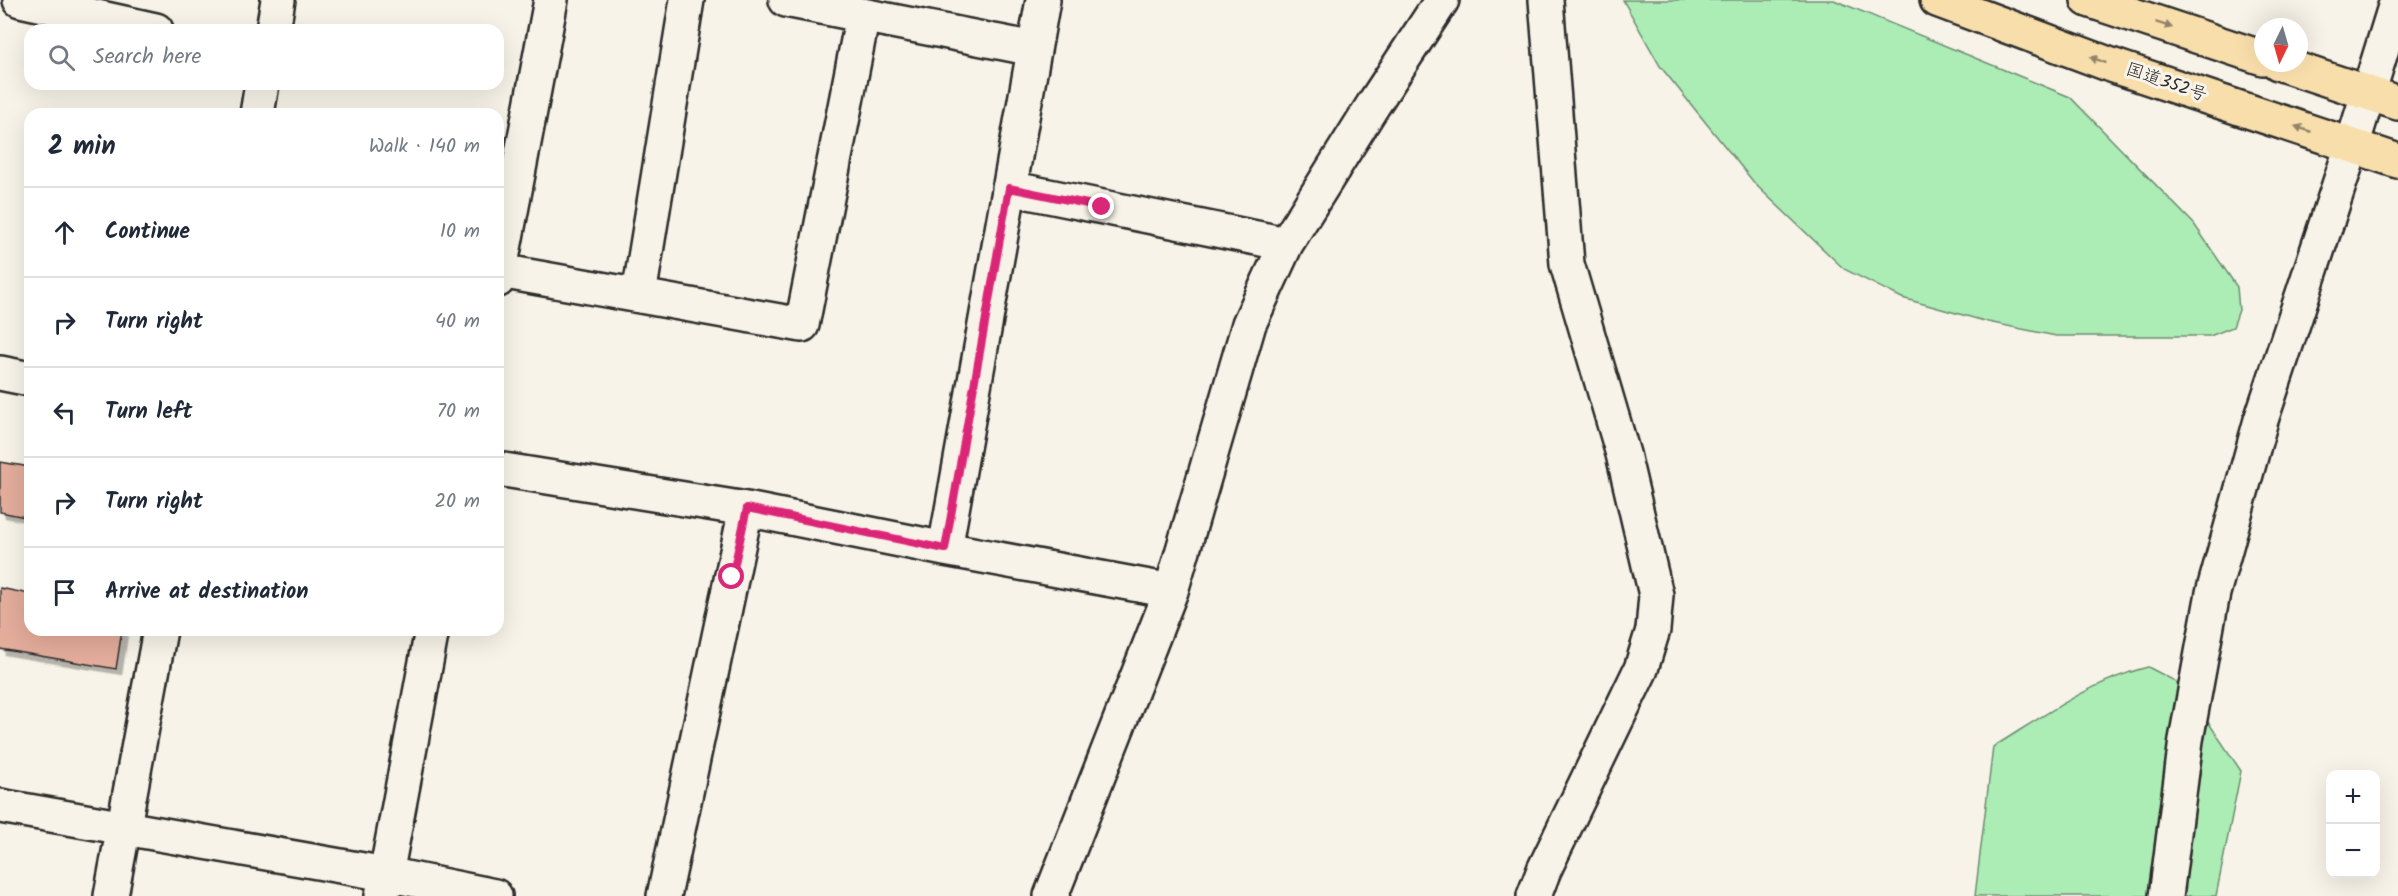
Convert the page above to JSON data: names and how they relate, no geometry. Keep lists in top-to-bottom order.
{
  "streets": {
    "highway": ["国道352号"]
  },
  "north": "bottom",
  "page": {
    "search": "Search here",
    "heading": ["2 min", "Walk · 140 m"],
    "list": [
      ["Continue", "10 m"],
      ["Turn right", "40 m"],
      ["Turn left", "70 m"],
      ["Turn right", "20 m"],
      "Arrive at destination"
    ],
    "map_buttons": ["+", "−"]
  }
}
